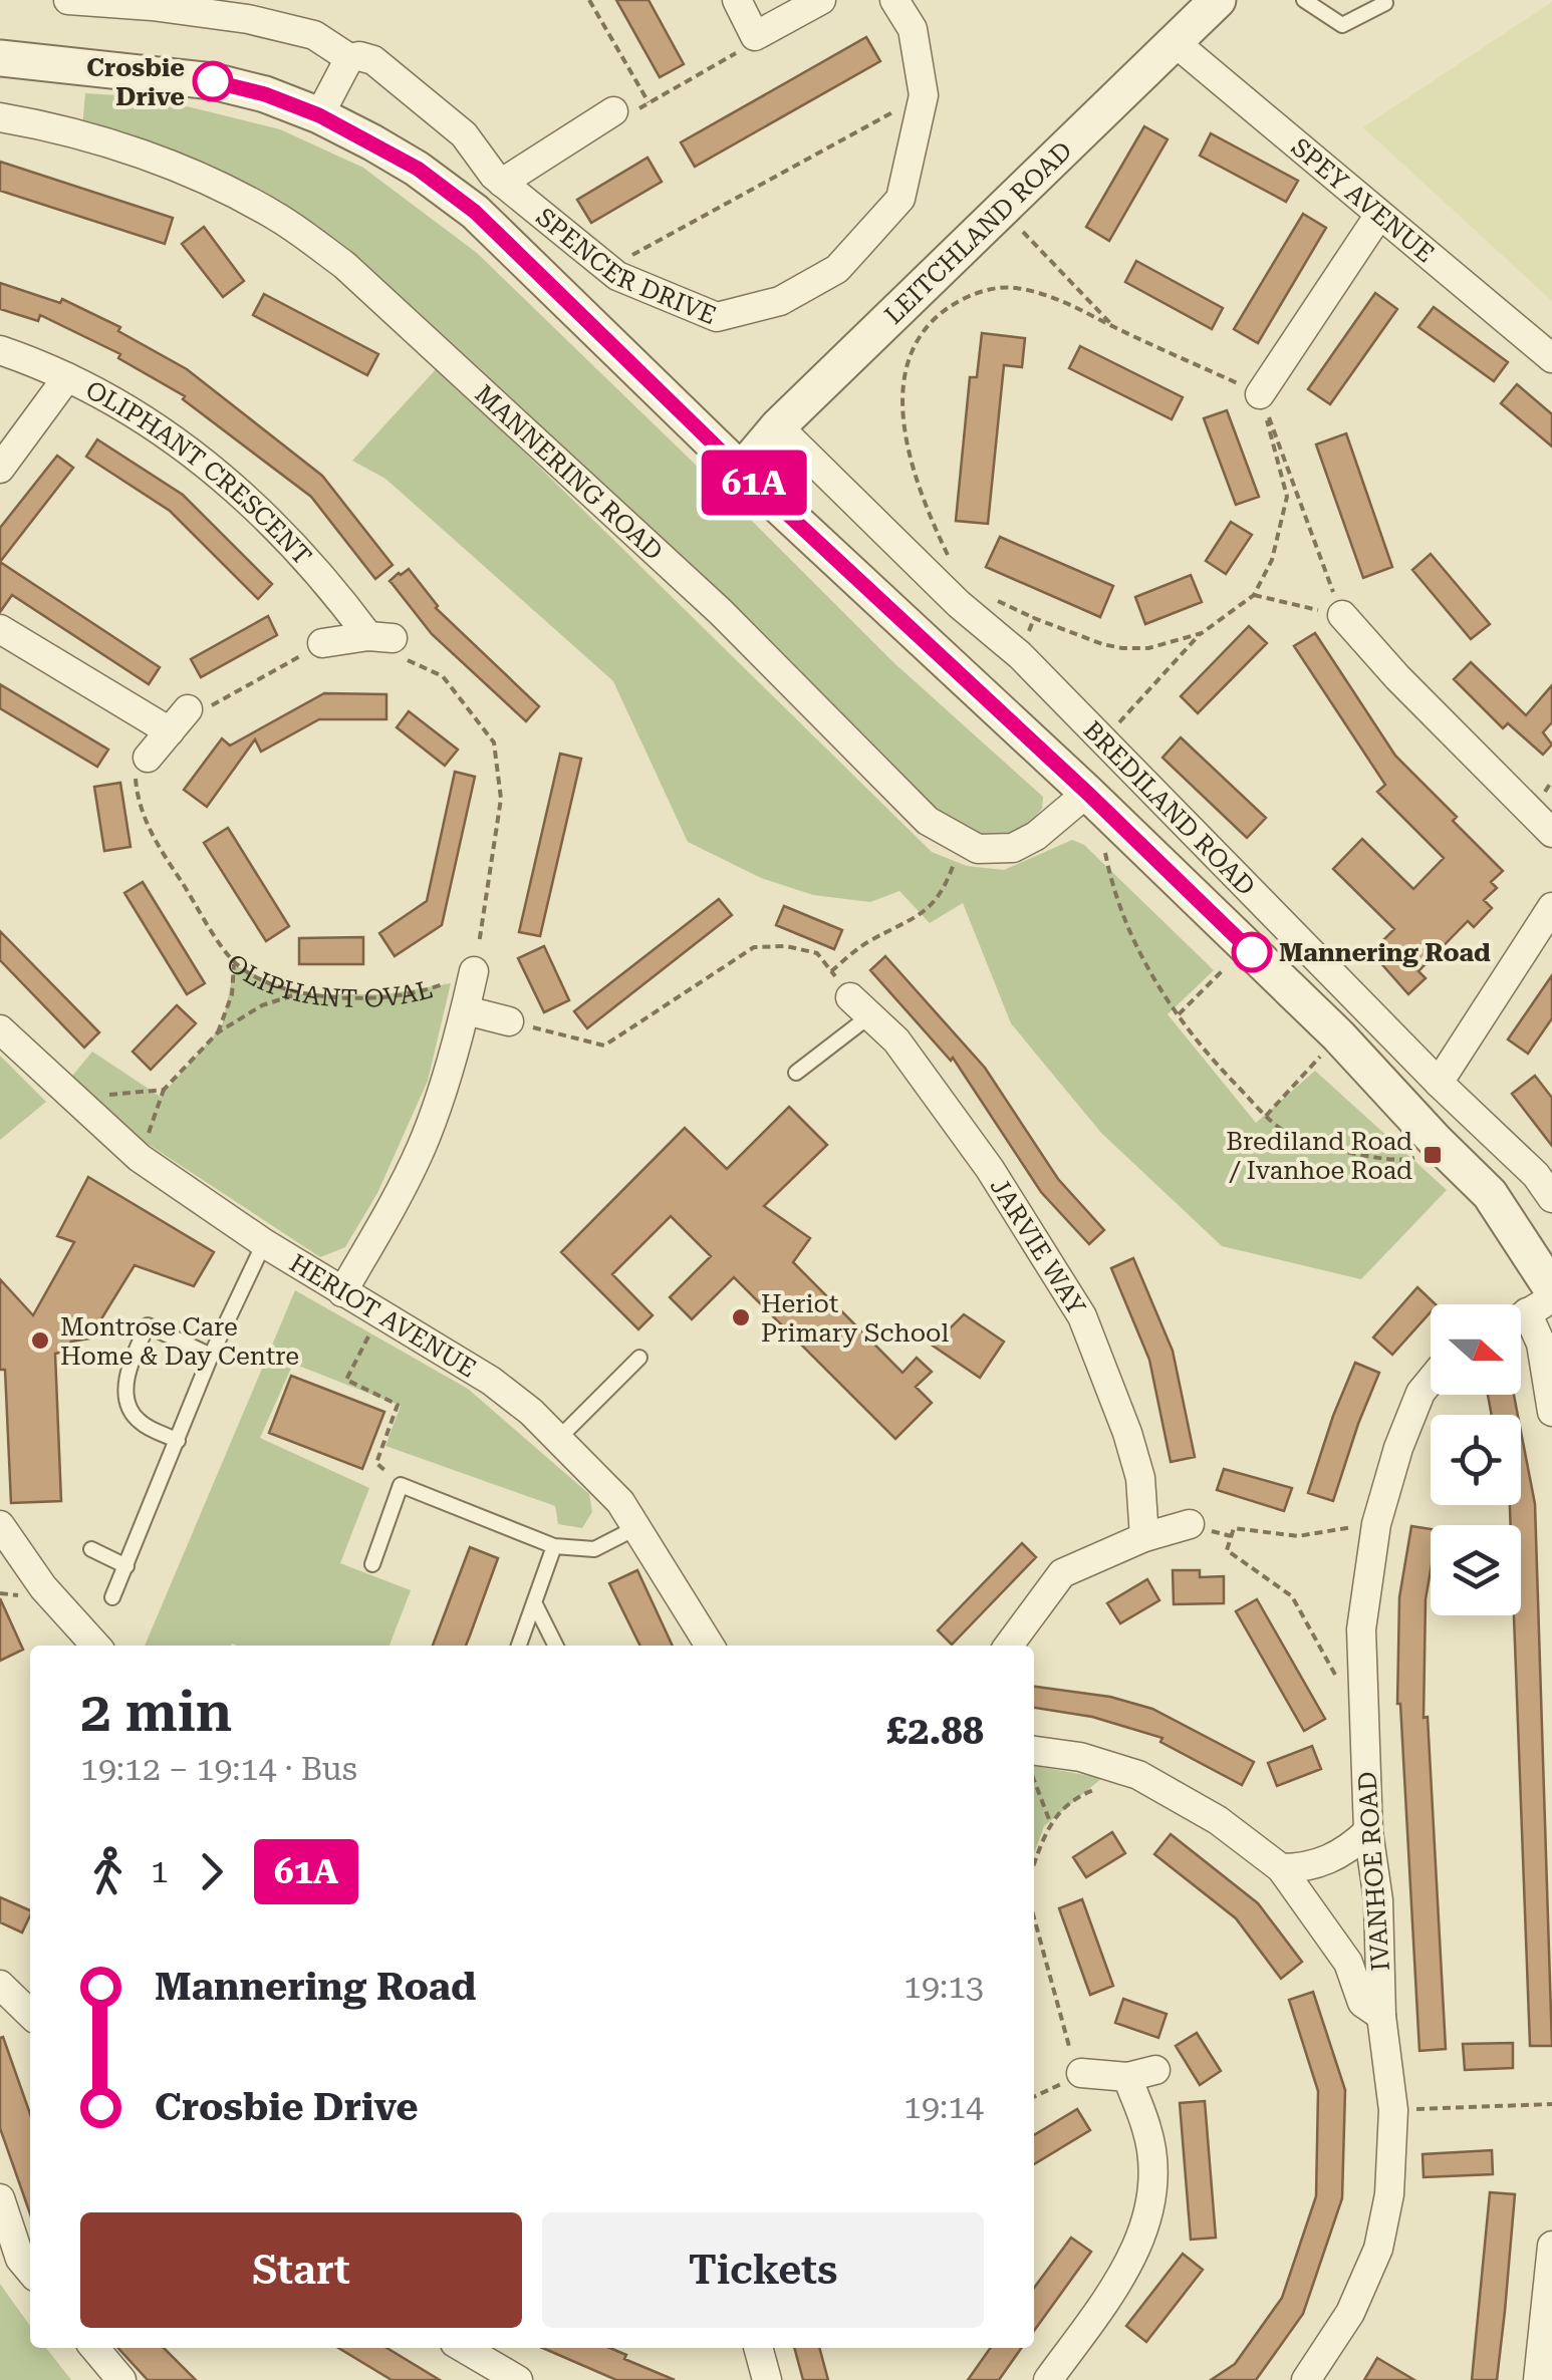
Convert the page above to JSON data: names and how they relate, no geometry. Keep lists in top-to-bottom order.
{
  "streets": {
    "street": [
      "SPEY AVENUE",
      "LEITCHLAND ROAD",
      "SPENCER DRIVE",
      "MANNERING ROAD",
      "OLIPHANT CRESCENT",
      "BREDILAND ROAD",
      "JARVIE WAY",
      "HERIOT AVENUE",
      "IVANHOE ROAD"
    ],
    "path": ["OLIPHANT OVAL"]
  },
  "crossings": [
    ["SPEY AVENUE", "LEITCHLAND ROAD"],
    ["LEITCHLAND ROAD", "BREDILAND ROAD"],
    ["MANNERING ROAD", "BREDILAND ROAD"],
    ["OLIPHANT CRESCENT", "OLIPHANT OVAL"]
  ],
  "places": {
    "other": [
      "Crosbie Drive",
      "Mannering Road",
      "Heriot Primary School",
      "Montrose Care Home & Day Centre"
    ],
    "transit": ["Brediland Road / Ivanhoe Road"]
  },
  "lines": ["bus line 61A"],
  "north": "right",
  "page": {
    "on_map": "61A",
    "heading": ["2 min", "19:12 – 19:14 · Bus", "£2.88"],
    "legs": ["1", "61A"],
    "list": [
      {
        "name": "Mannering Road",
        "value": "19:13"
      },
      {
        "name": "Crosbie Drive",
        "value": "19:14"
      }
    ],
    "buttons": ["Start", "Tickets"]
  }
}
